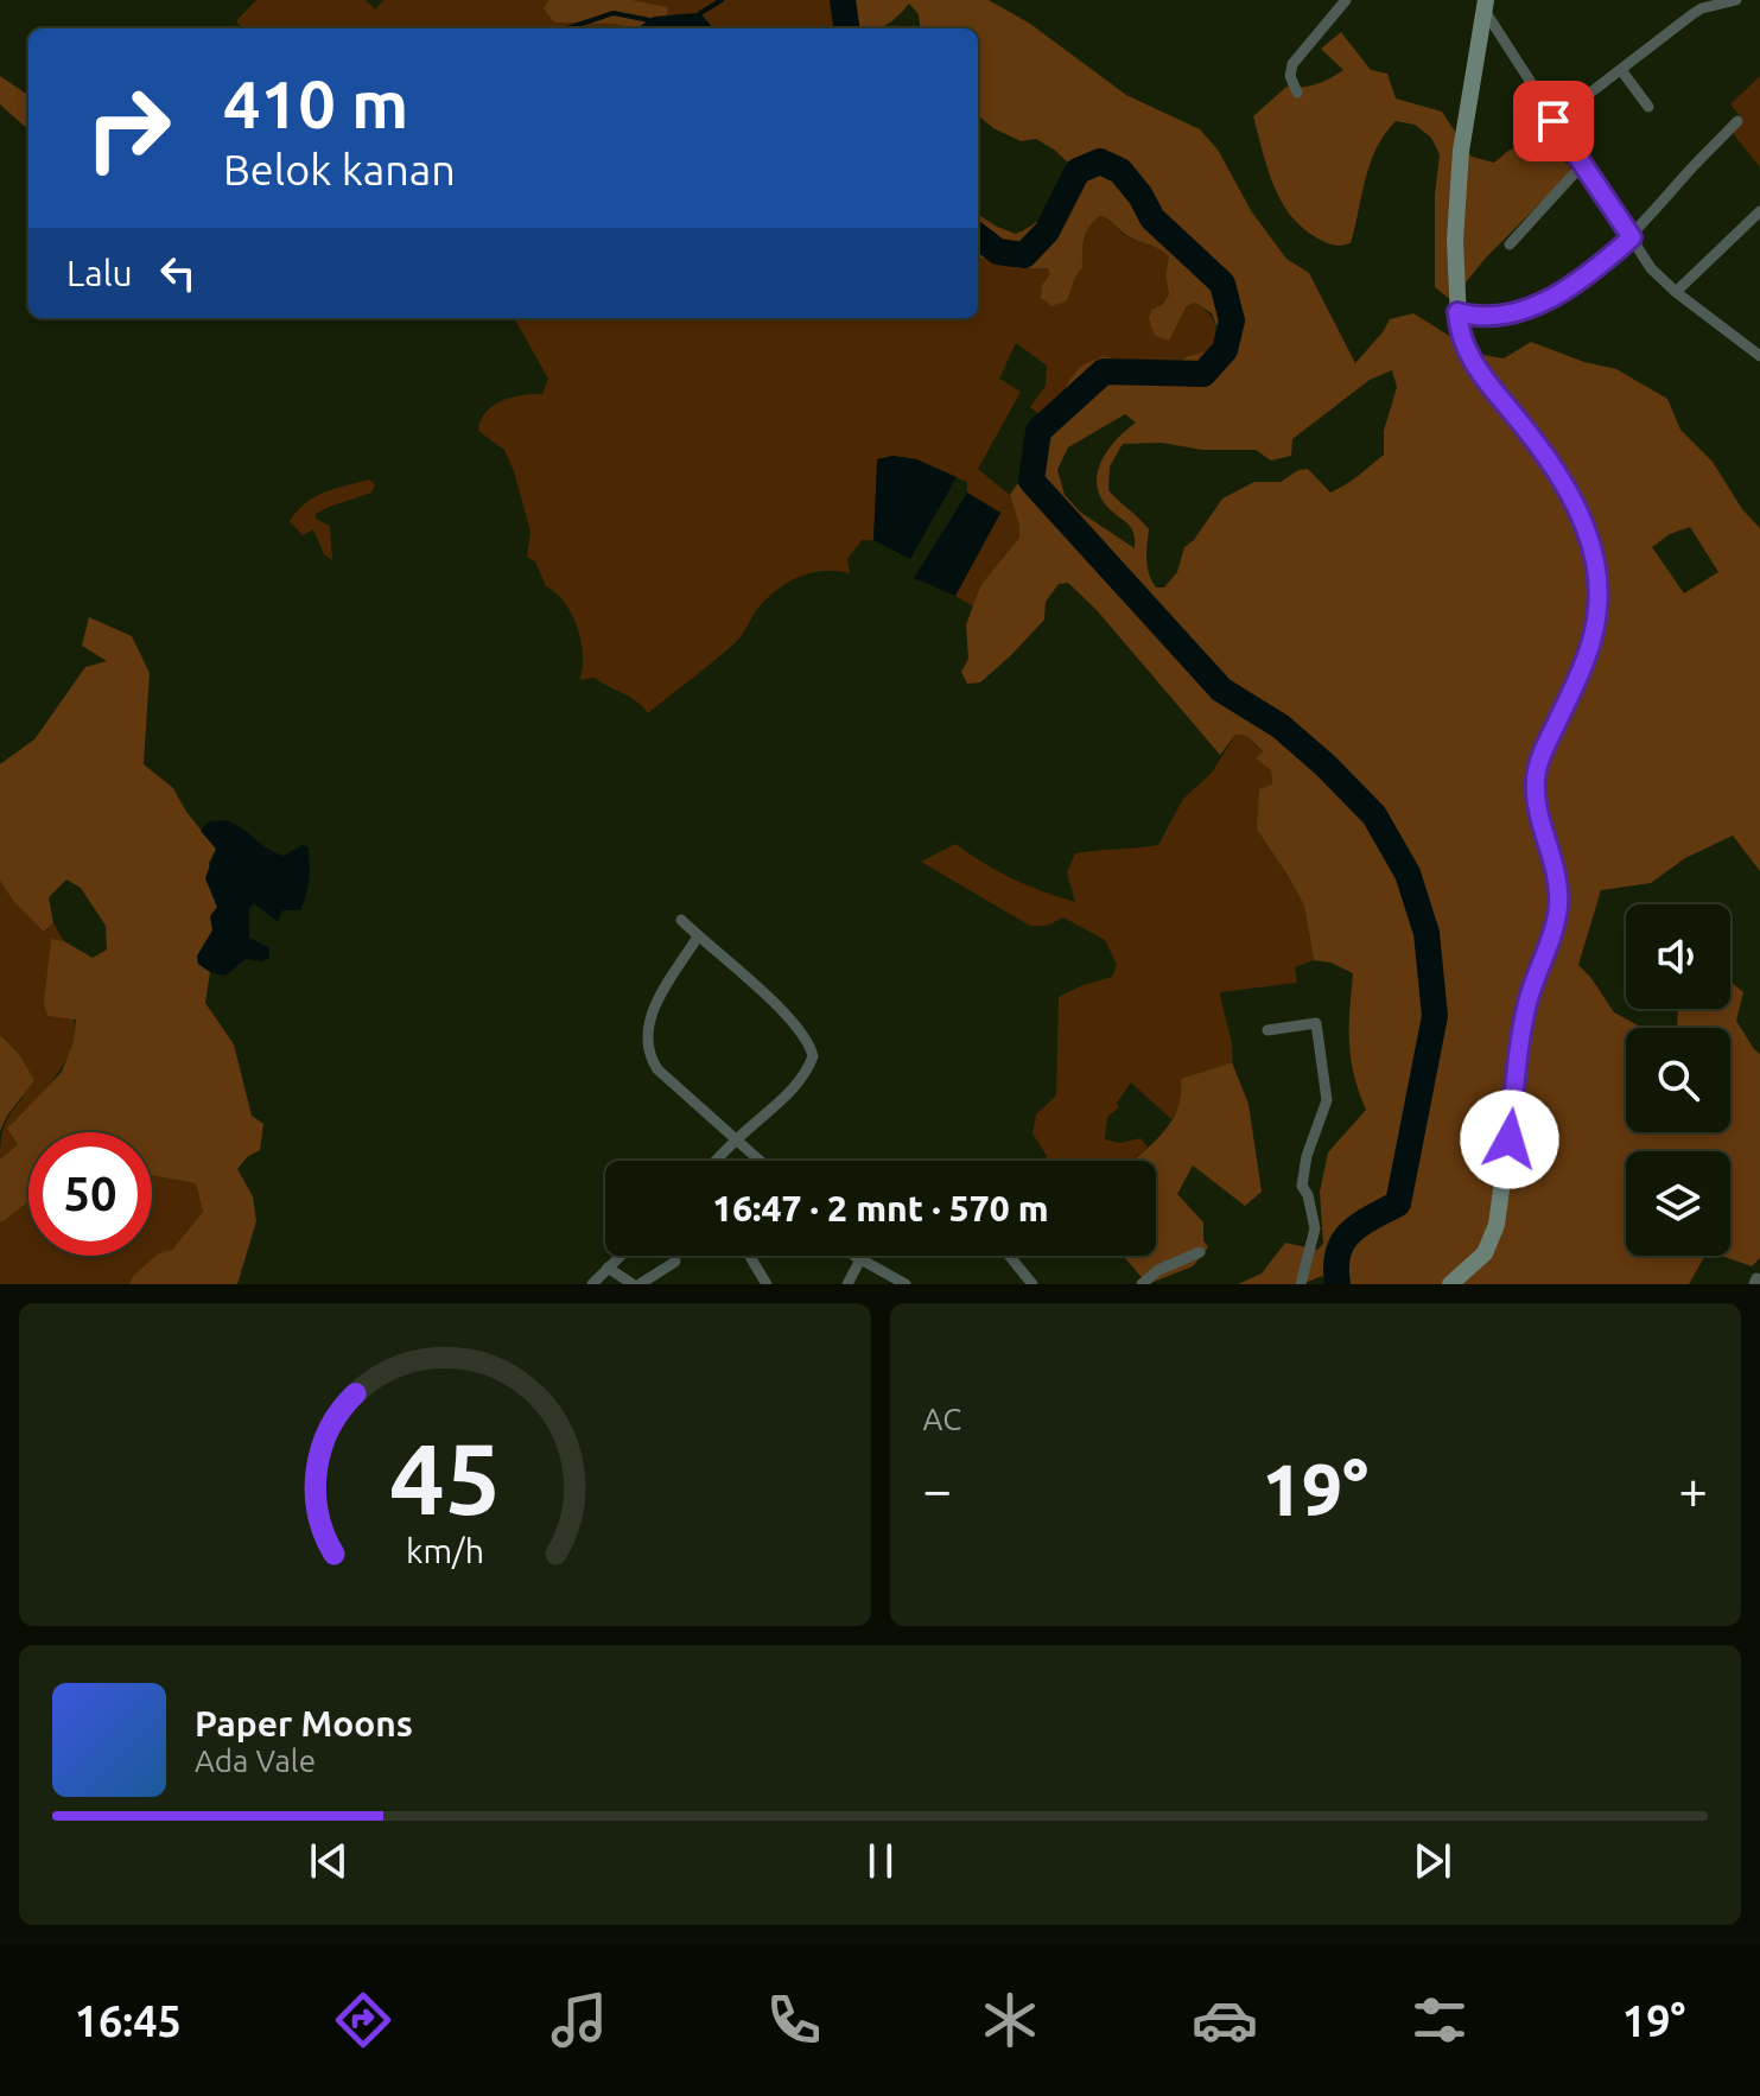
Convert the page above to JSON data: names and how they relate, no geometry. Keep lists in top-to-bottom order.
{
  "page": {
    "turn": ["410 m", "Belok kanan"],
    "then": "Lalu",
    "limit": "50",
    "trip": "16:47 · 2 mnt · 570 m",
    "tile": "AC",
    "heat": ["−", "19°", "+"],
    "song": ["Paper Moons", "Ada Vale"],
    "tabs": ["16:45", "19°"],
    "gauge": ["45", "km/h"]
  }
}
